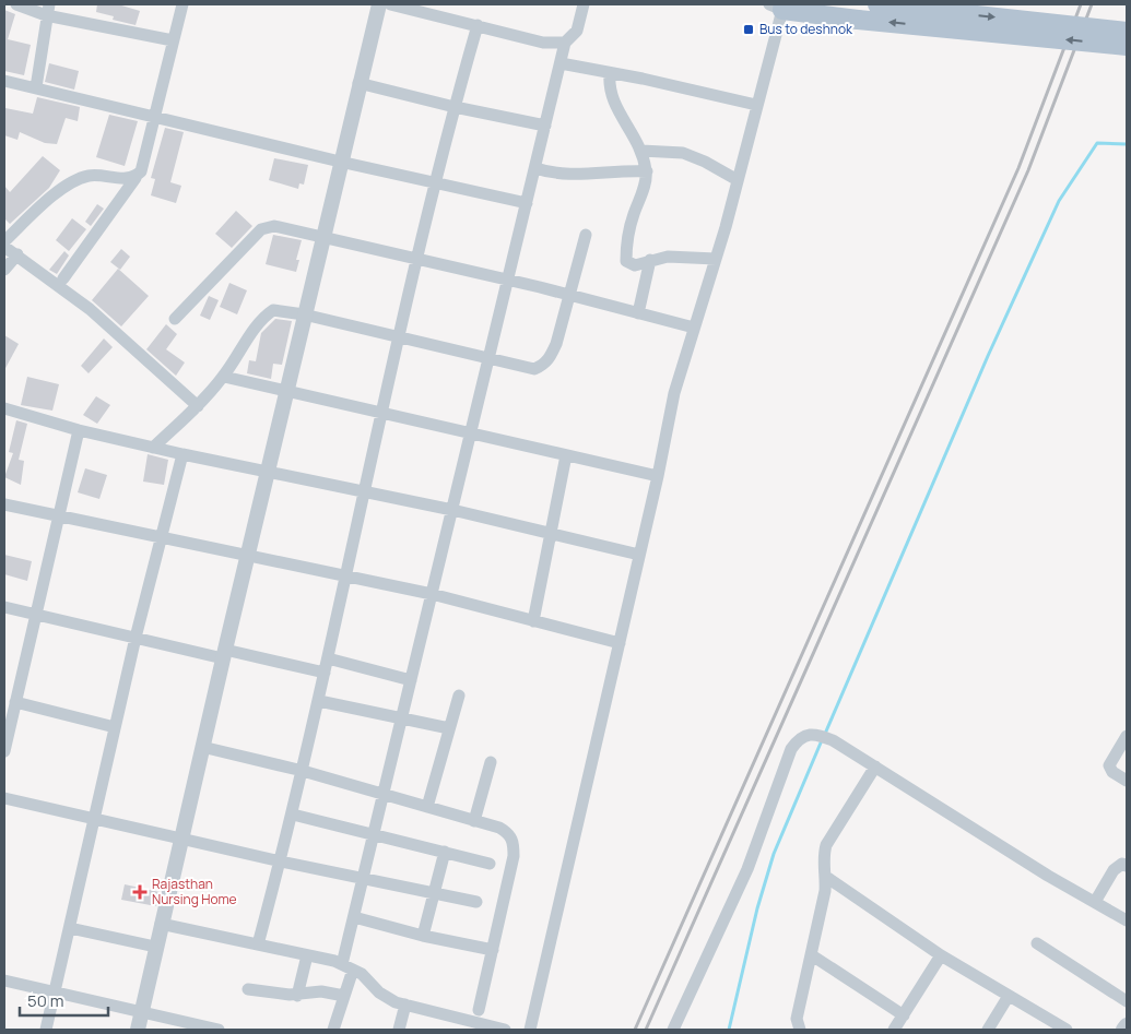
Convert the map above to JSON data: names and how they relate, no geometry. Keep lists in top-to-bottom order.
{
  "places": {
    "transit": ["Bus to deshnok"],
    "health": ["Rajasthan Nursing Home"]
  },
  "scale_bar": "50 m"
}
